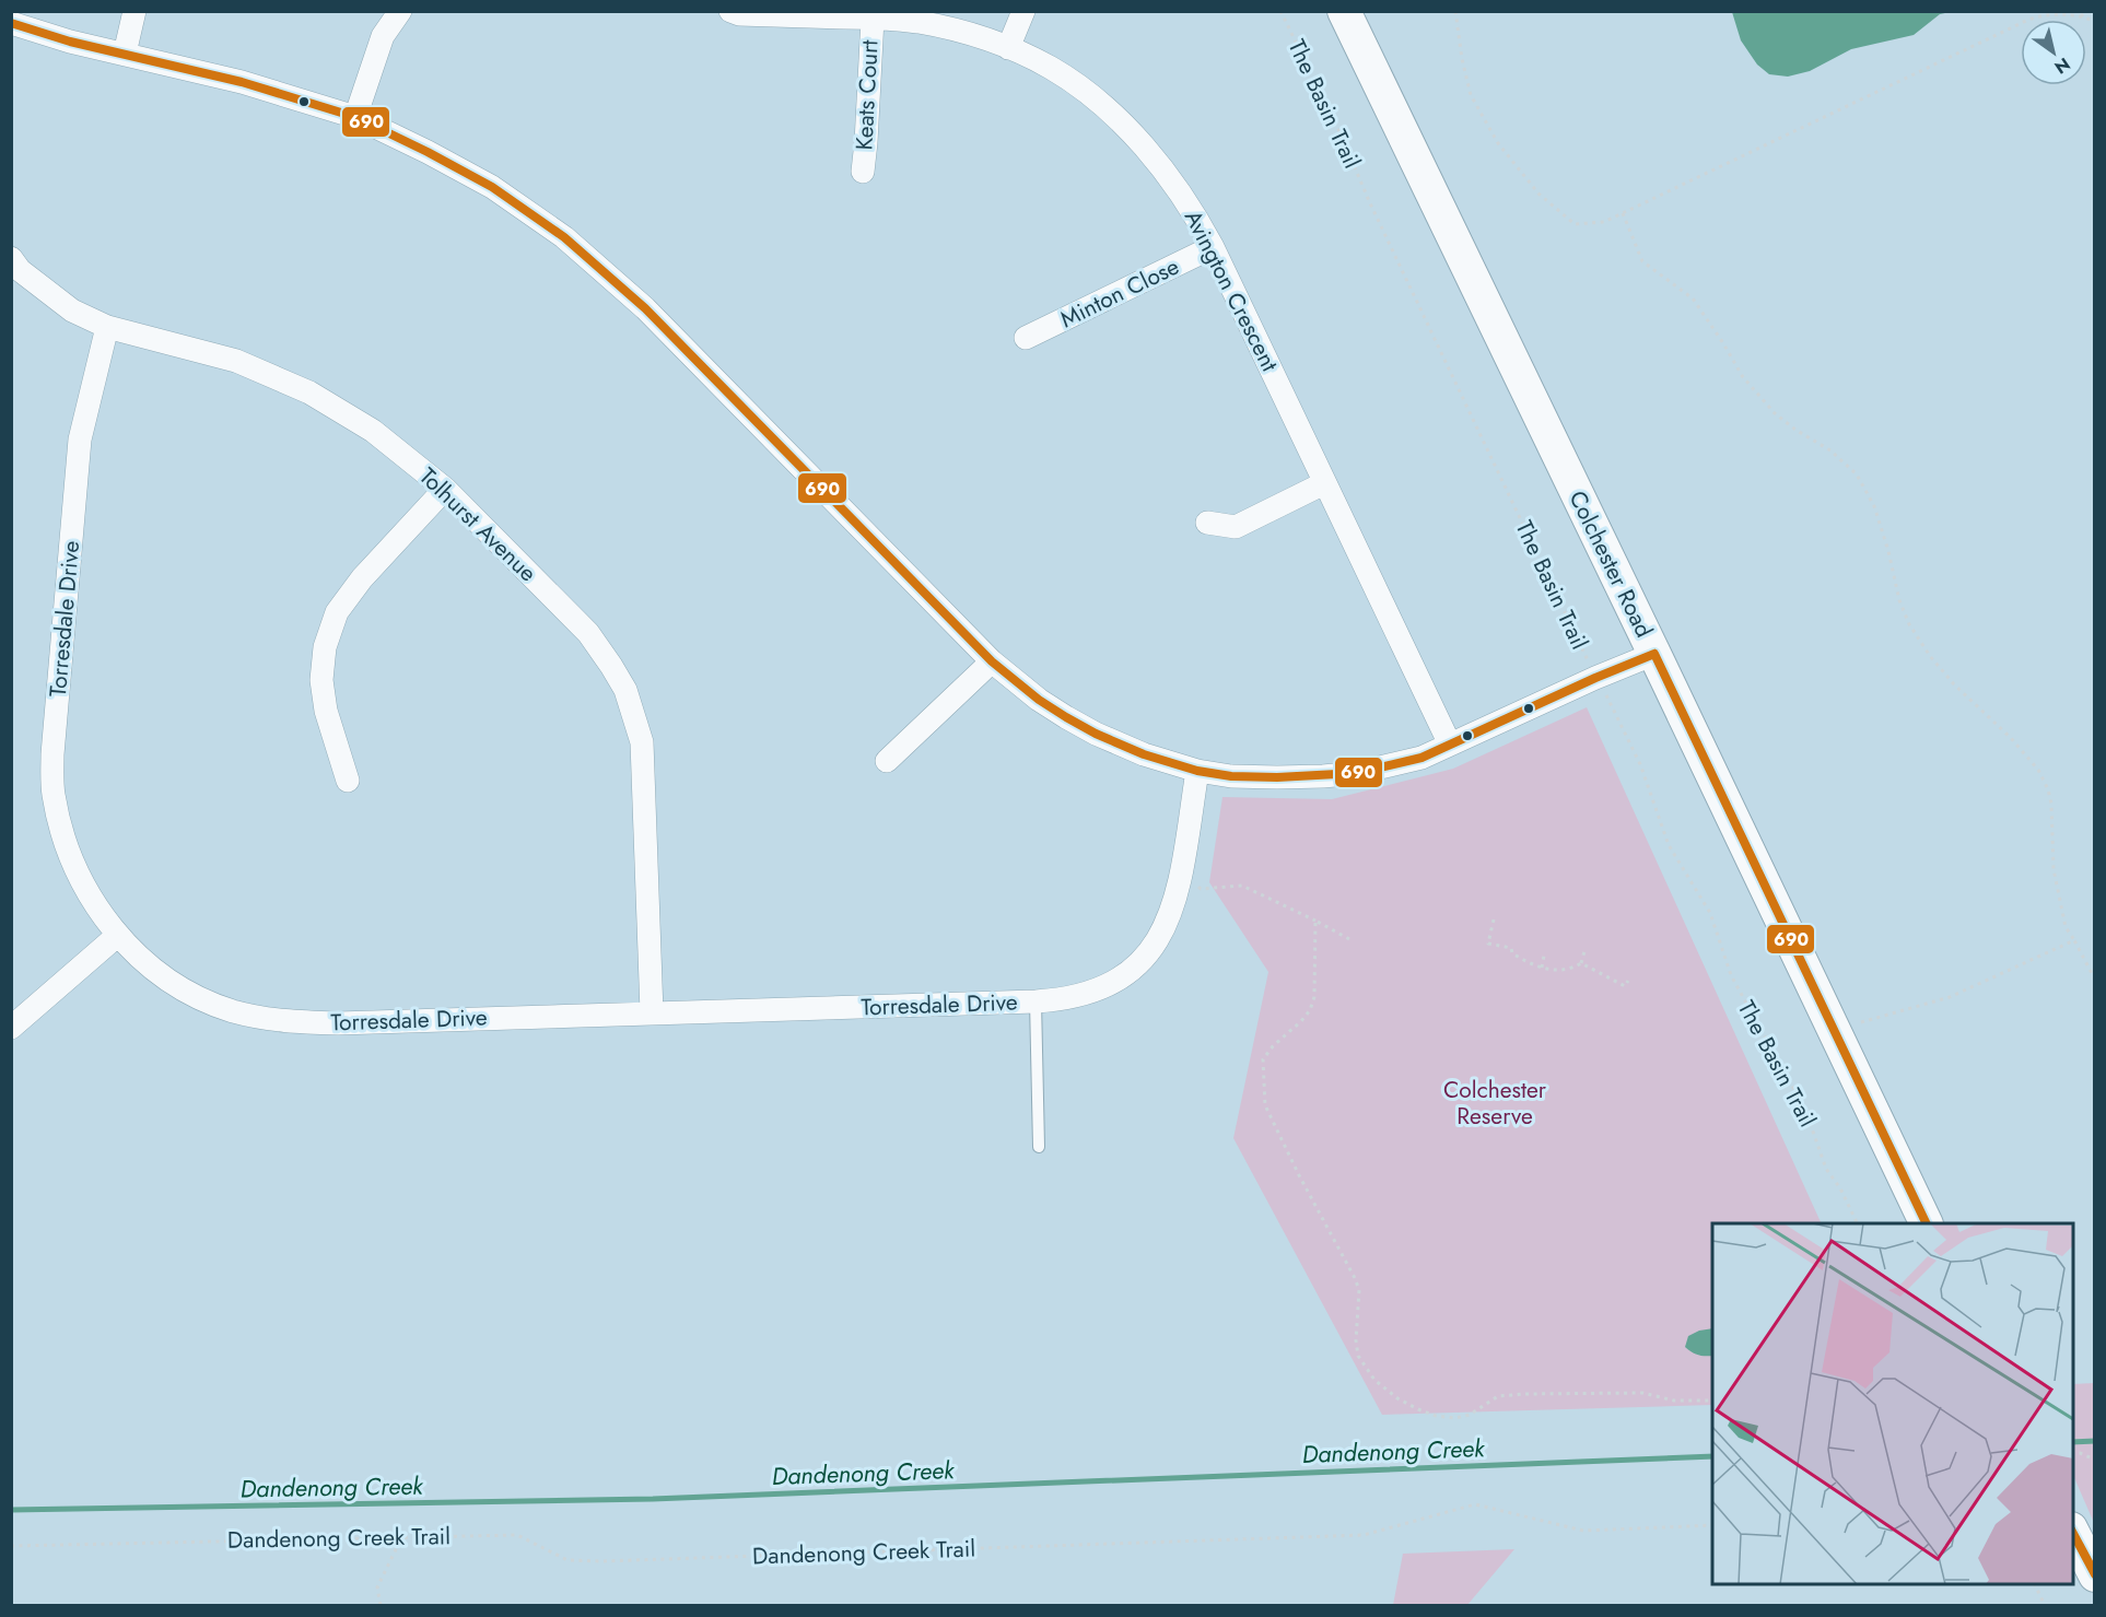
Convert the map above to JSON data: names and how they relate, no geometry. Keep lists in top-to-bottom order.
{
  "streets": {
    "main road": ["Colchester Road"],
    "street": [
      "Keats Court",
      "Avington Crescent",
      "Minton Close",
      "Tolhurst Avenue",
      "Torresdale Drive"
    ],
    "path": ["The Basin Trail", "Dandenong Creek Trail"]
  },
  "crossings": [
    ["Keats Court", "Avington Crescent"],
    ["Avington Crescent", "Minton Close"],
    ["Tolhurst Avenue", "Torresdale Drive"]
  ],
  "water": ["Dandenong Creek"],
  "parks": ["Colchester Reserve"],
  "lines": ["transit line 690"],
  "north": "bottom right"
}
